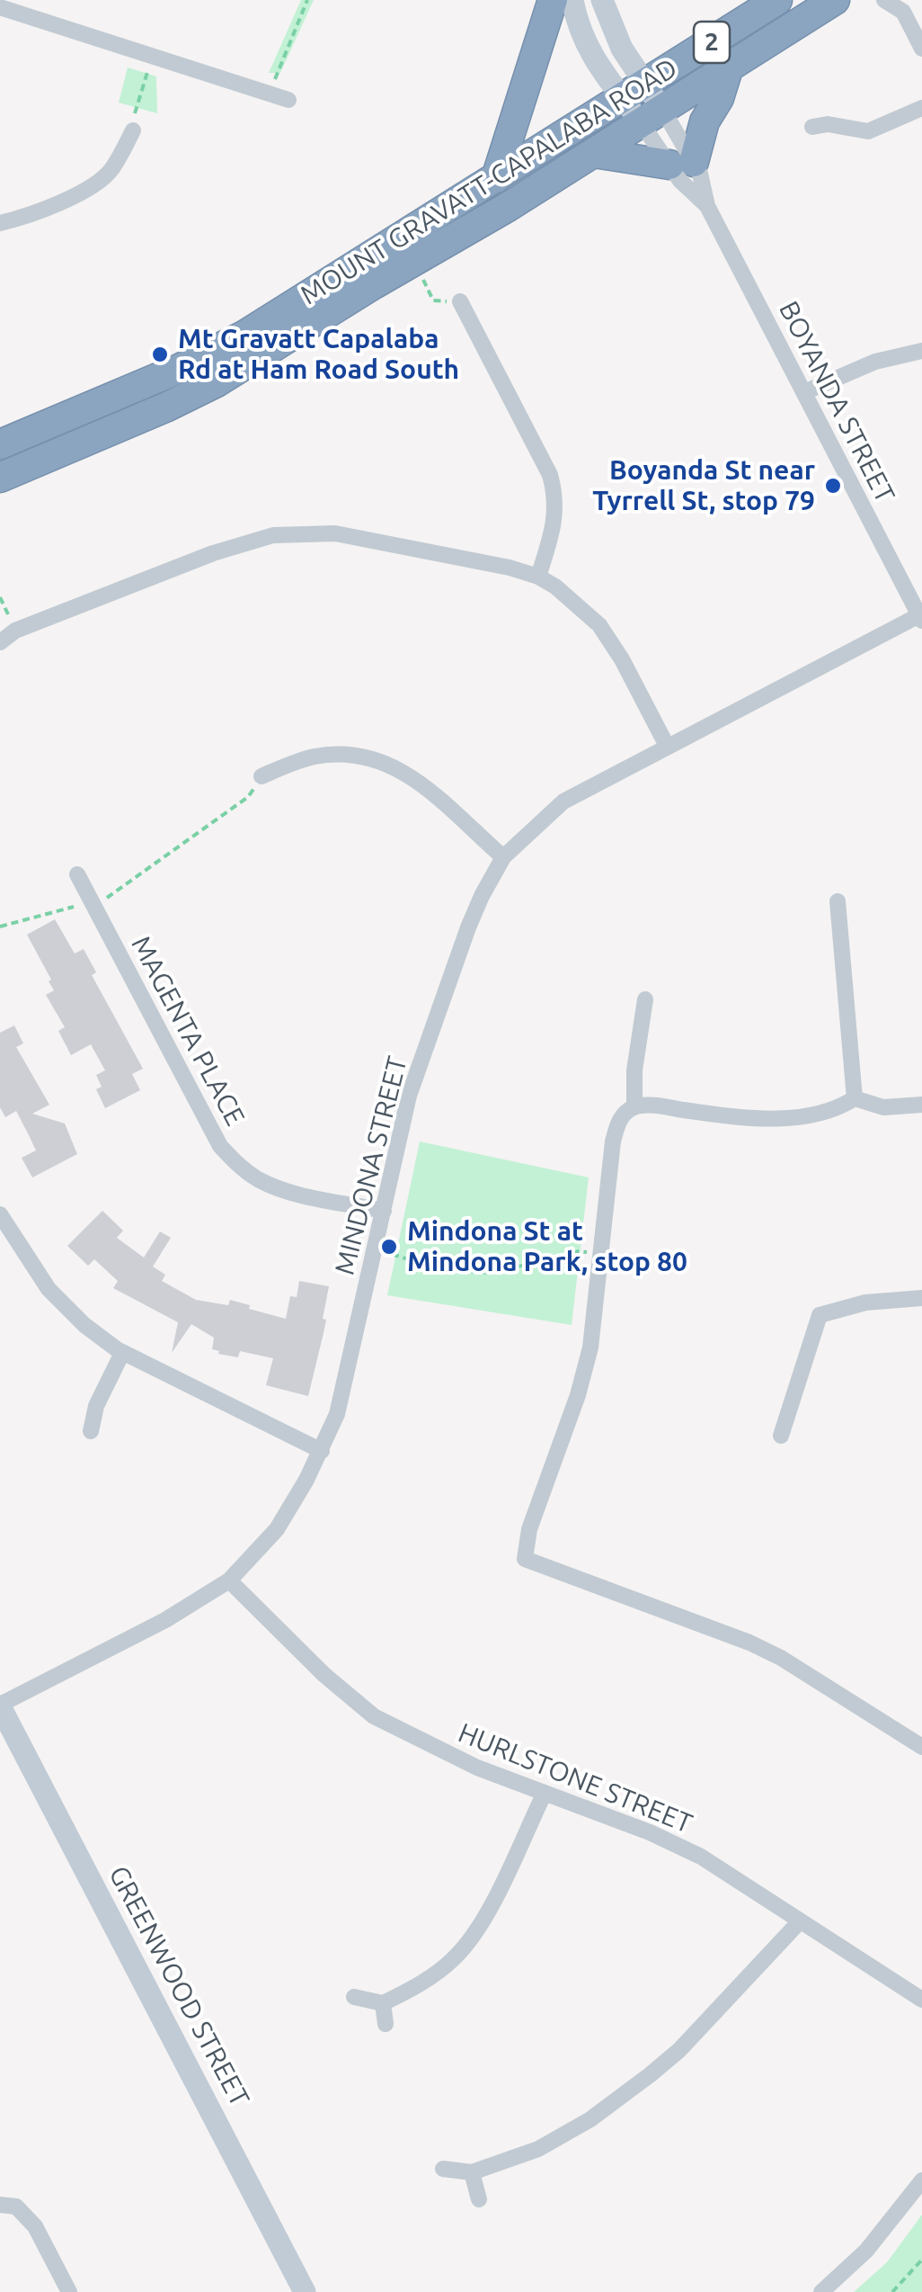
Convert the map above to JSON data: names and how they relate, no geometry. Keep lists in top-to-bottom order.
{
  "streets": {
    "highway": ["2", "MOUNT GRAVATT-CAPALABA ROAD"],
    "street": [
      "BOYANDA STREET",
      "MAGENTA PLACE",
      "MINDONA STREET",
      "HURLSTONE STREET",
      "GREENWOOD STREET"
    ]
  },
  "crossings": [
    ["MOUNT GRAVATT-CAPALABA ROAD", "BOYANDA STREET"],
    ["BOYANDA STREET", "MINDONA STREET"],
    ["MAGENTA PLACE", "MINDONA STREET"],
    ["MINDONA STREET", "HURLSTONE STREET"],
    ["MINDONA STREET", "GREENWOOD STREET"]
  ],
  "places": ["Mt Gravatt Capalaba Rd at Ham Road South", "Boyanda St near Tyrrell St, stop 79", "Mindona St at Mindona Park, stop 80"]
}
